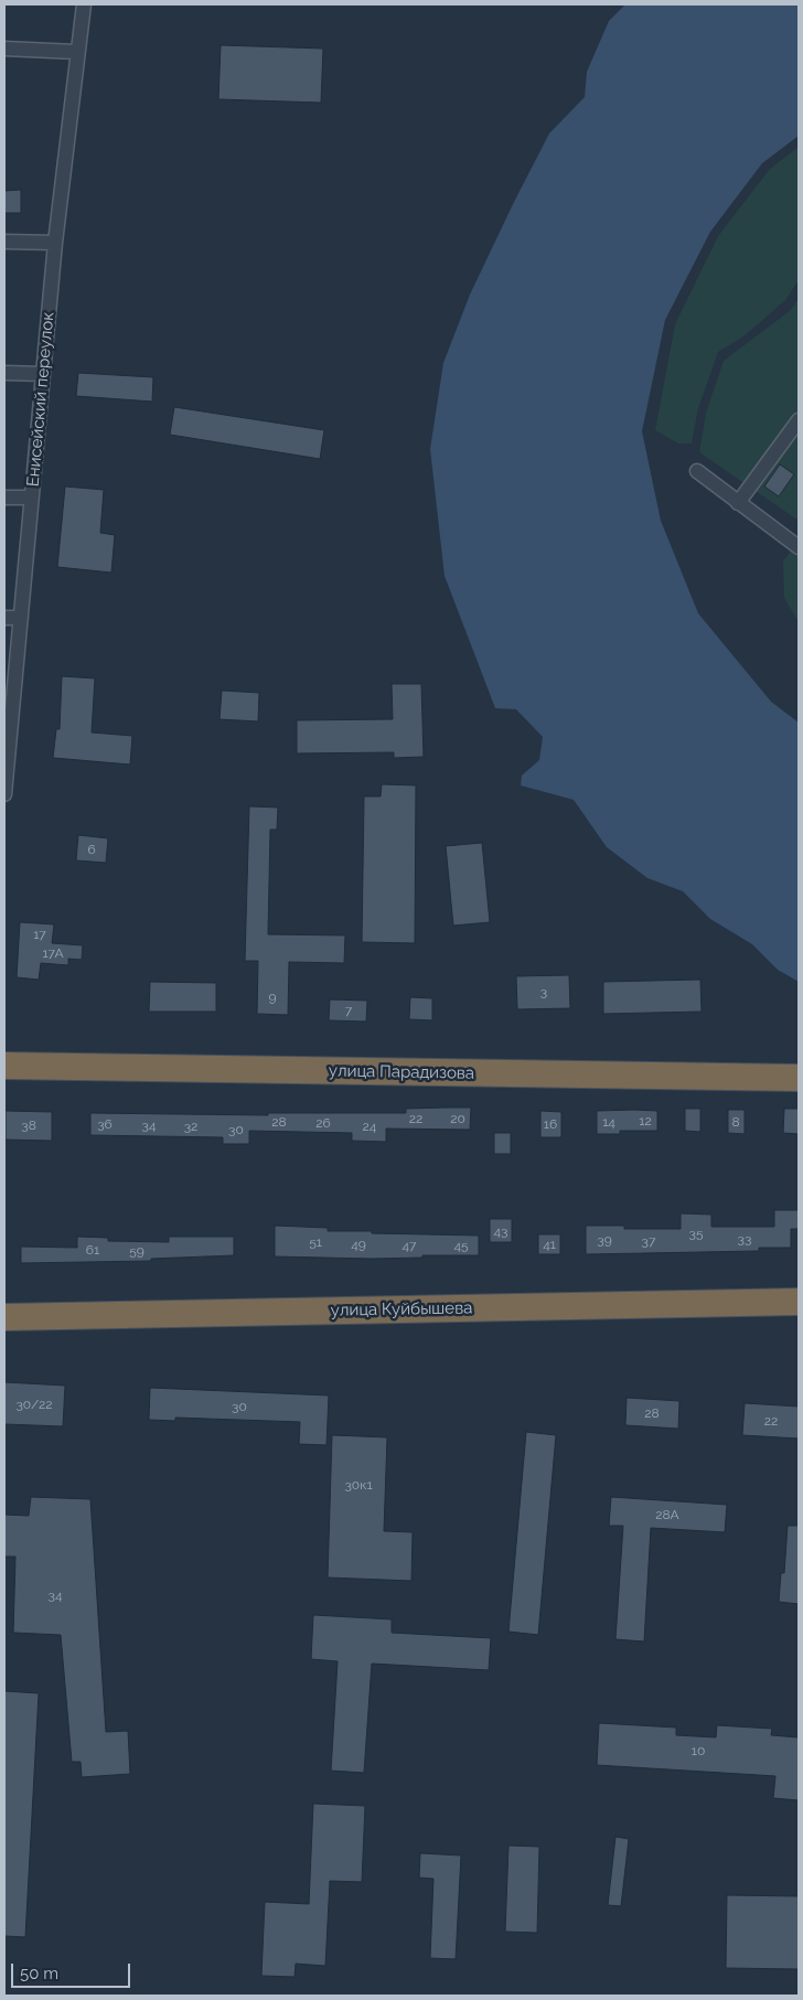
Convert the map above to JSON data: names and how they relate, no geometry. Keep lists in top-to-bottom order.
{
  "streets": {
    "highway": ["улица Парадизова", "улица Куйбышева"],
    "street": ["Енисейский переулок"]
  },
  "house_numbers": [
    "6",
    "17",
    "17А",
    "3",
    "9",
    "7",
    "22",
    "20",
    "12",
    "28",
    "14",
    "8",
    "26",
    "36",
    "16",
    "38",
    "34",
    "32",
    "24",
    "30",
    "43",
    "35",
    "33",
    "39",
    "37",
    "51",
    "49",
    "41",
    "47",
    "45",
    "61",
    "59",
    "30/22",
    "30",
    "28",
    "22",
    "30к1",
    "28А",
    "34",
    "10"
  ],
  "scale_bar": "50 m"
}
